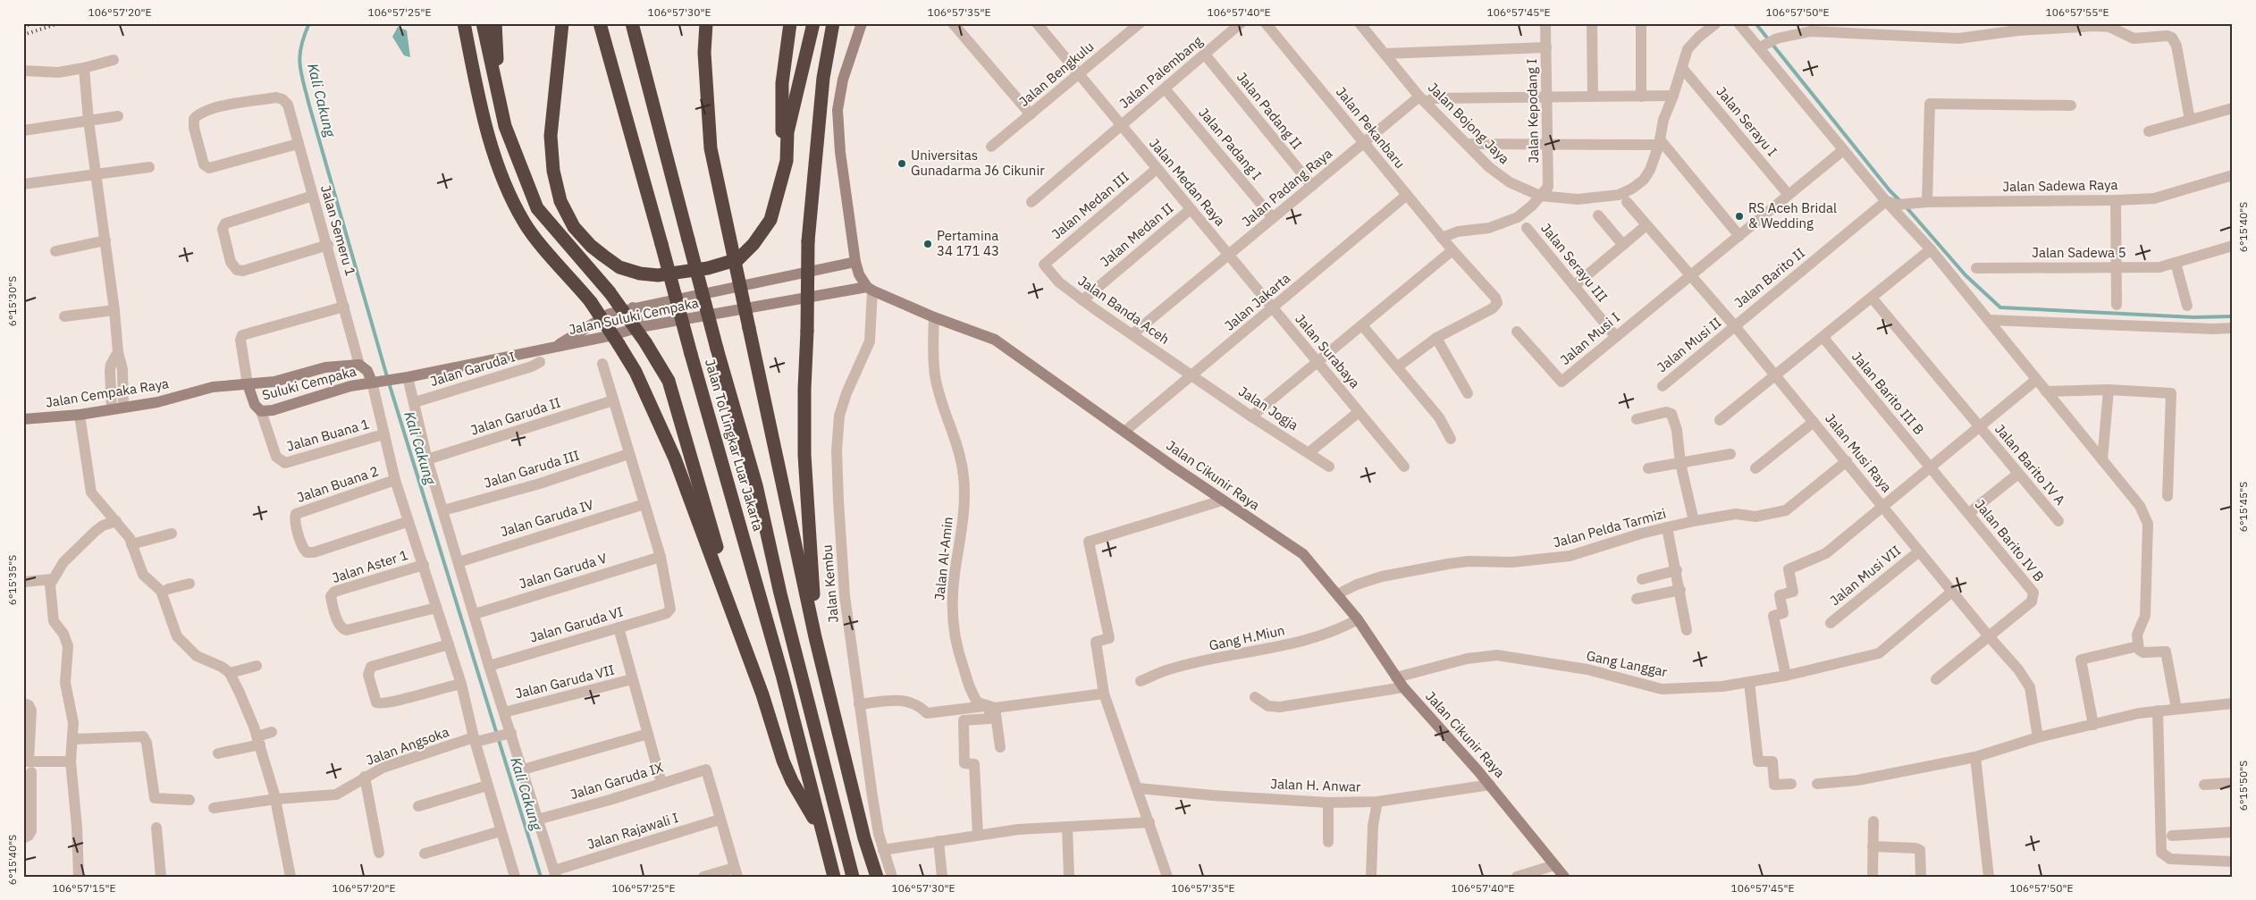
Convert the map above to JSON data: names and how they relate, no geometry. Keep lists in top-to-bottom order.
{
  "streets": {
    "highway": ["Jalan Tol Lingkar Luar Jakarta"],
    "street": [
      "Jalan Palembang",
      "Jalan Bengkulu",
      "Jalan Padang II",
      "Jalan Kepodang I",
      "Jalan Serayu I",
      "Jalan Bojong Jaya",
      "Jalan Pekanbaru",
      "Jalan Padang I",
      "Jalan Medan Raya",
      "Jalan Sadewa Raya",
      "Jalan Padang Raya",
      "Jalan Medan III",
      "Jalan Semeru 1",
      "Jalan Medan II",
      "Jalan Sadewa 5",
      "Jalan Serayu III",
      "Jalan Barito II",
      "Jalan Jakarta",
      "Jalan Banda Aceh",
      "Jalan Suluki Cempaka",
      "Jalan Musi I",
      "Jalan Musi II",
      "Jalan Surabaya",
      "Jalan Garuda I",
      "Suluki Cempaka",
      "Jalan Cempaka Raya",
      "Jalan Barito III B",
      "Jalan Jogja",
      "Jalan Garuda II",
      "Jalan Buana 1",
      "Jalan Musi Raya",
      "Jalan Barito IV A",
      "Jalan Garuda III",
      "Jalan Cikunir Raya",
      "Jalan Buana 2",
      "Jalan Garuda IV",
      "Jalan Pelda Tarmizi",
      "Jalan Barito IV B",
      "Jalan Al-Amin",
      "Jalan Aster 1",
      "Jalan Garuda V",
      "Jalan Musi VII",
      "Jalan Kembu",
      "Jalan Garuda VI",
      "Gang H.Miun",
      "Gang Langgar",
      "Jalan Garuda VII",
      "Jalan Angsoka",
      "Jalan Garuda IX",
      "Jalan H. Anwar",
      "Jalan Rajawali I"
    ]
  },
  "crossings": [
    ["Jalan Palembang", "Jalan Padang II"],
    ["Jalan Palembang", "Jalan Padang I"],
    ["Jalan Palembang", "Jalan Medan Raya"],
    ["Jalan Bengkulu", "Jalan Medan Raya"],
    ["Jalan Padang II", "Jalan Padang Raya"],
    ["Jalan Kepodang I", "Jalan Bojong Jaya"],
    ["Jalan Serayu I", "Jalan Bojong Jaya"],
    ["Jalan Serayu I", "Jalan Musi I"],
    ["Jalan Bojong Jaya", "Jalan Padang Raya"],
    ["Jalan Pekanbaru", "Jalan Padang Raya"],
    ["Jalan Pekanbaru", "Jalan Jakarta"],
    ["Jalan Padang I", "Jalan Padang Raya"],
    ["Jalan Medan Raya", "Jalan Padang Raya"],
    ["Jalan Medan Raya", "Jalan Medan III"],
    ["Jalan Medan Raya", "Jalan Medan II"],
    ["Jalan Medan Raya", "Jalan Jakarta"],
    ["Jalan Medan Raya", "Jalan Surabaya"],
    ["Jalan Sadewa Raya", "Jalan Barito II"],
    ["Jalan Padang Raya", "Jalan Banda Aceh"],
    ["Jalan Medan III", "Jalan Banda Aceh"],
    ["Jalan Semeru 1", "Suluki Cempaka"],
    ["Jalan Medan II", "Jalan Banda Aceh"],
    ["Jalan Serayu III", "Jalan Musi I"],
    ["Jalan Barito II", "Jalan Musi II"],
    ["Jalan Barito II", "Jalan Musi Raya"],
    ["Jalan Jakarta", "Jalan Banda Aceh"],
    ["Jalan Jakarta", "Jalan Surabaya"],
    ["Jalan Jakarta", "Jalan Jogja"],
    ["Jalan Jakarta", "Jalan Cikunir Raya"],
    ["Jalan Banda Aceh", "Jalan Jogja"],
    ["Jalan Suluki Cempaka", "Suluki Cempaka"],
    ["Jalan Suluki Cempaka", "Jalan Cikunir Raya"],
    ["Jalan Suluki Cempaka", "Jalan Kembu"],
    ["Jalan Musi I", "Jalan Musi Raya"],
    ["Jalan Musi II", "Jalan Musi Raya"],
    ["Suluki Cempaka", "Jalan Cempaka Raya"],
    ["Suluki Cempaka", "Jalan Buana 1"],
    ["Jalan Barito III B", "Jalan Barito IV B"],
    ["Jalan Musi Raya", "Jalan Pelda Tarmizi"],
    ["Jalan Musi Raya", "Jalan Barito IV B"],
    ["Jalan Musi Raya", "Jalan Musi VII"],
    ["Jalan Musi Raya", "Gang Langgar"],
    ["Jalan Cikunir Raya", "Jalan Pelda Tarmizi"],
    ["Jalan Cikunir Raya", "Jalan Al-Amin"],
    ["Jalan Cikunir Raya", "Jalan Kembu"],
    ["Jalan Cikunir Raya", "Gang H.Miun"],
    ["Jalan Cikunir Raya", "Gang Langgar"],
    ["Jalan Cikunir Raya", "Jalan H. Anwar"],
    ["Jalan Garuda V", "Jalan Garuda VI"],
    ["Jalan Garuda IX", "Jalan Rajawali I"]
  ],
  "water": ["Kali Cakung"],
  "places": ["Universitas Gunadarma J6 Cikunir", "RS Aceh Bridal & Wedding", "Pertamina 34 171 43"],
  "coordinates": [
    "106°57'20\"E",
    "106°57'25\"E",
    "106°57'30\"E",
    "106°57'35\"E",
    "106°57'40\"E",
    "106°57'45\"E",
    "106°57'50\"E",
    "106°57'55\"E",
    "6°15'40\"S",
    "6°15'30\"S",
    "6°15'45\"S",
    "6°15'35\"S",
    "6°15'50\"S",
    "106°57'15\"E"
  ]
}
